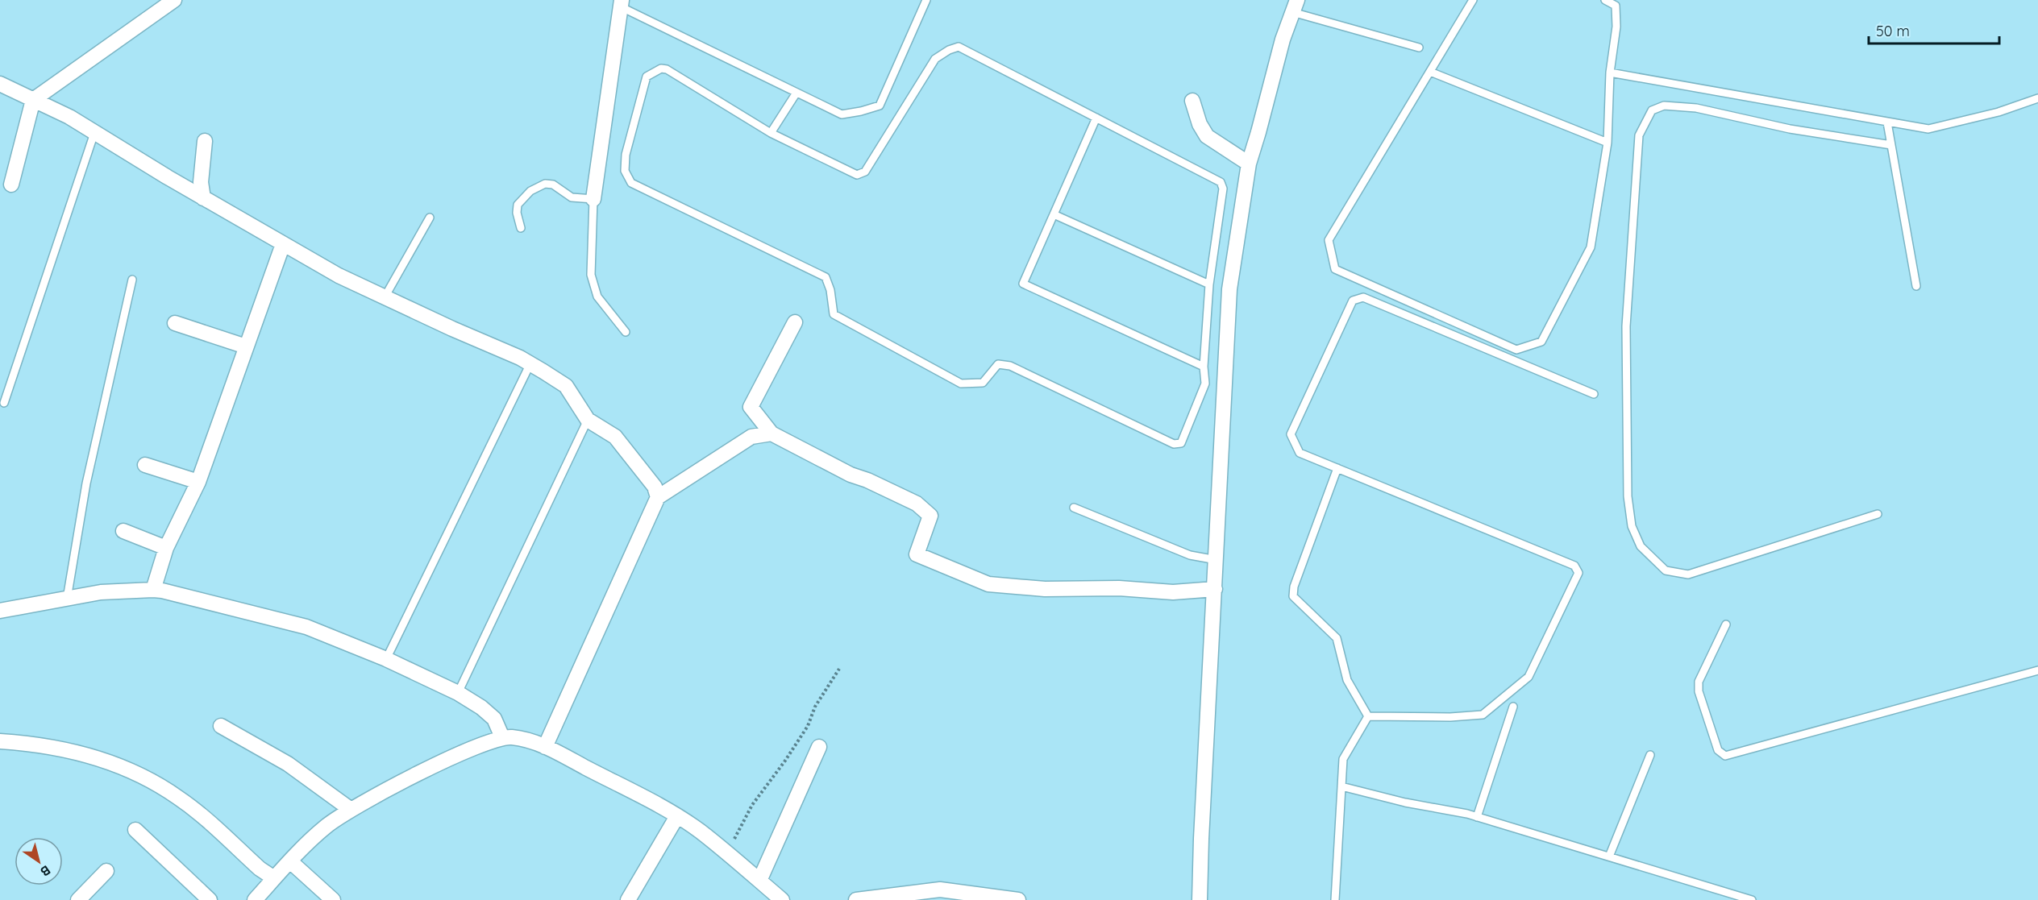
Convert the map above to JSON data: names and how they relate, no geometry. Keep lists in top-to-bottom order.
{
  "scale_bar": "50 m",
  "north": "bottom right"
}
